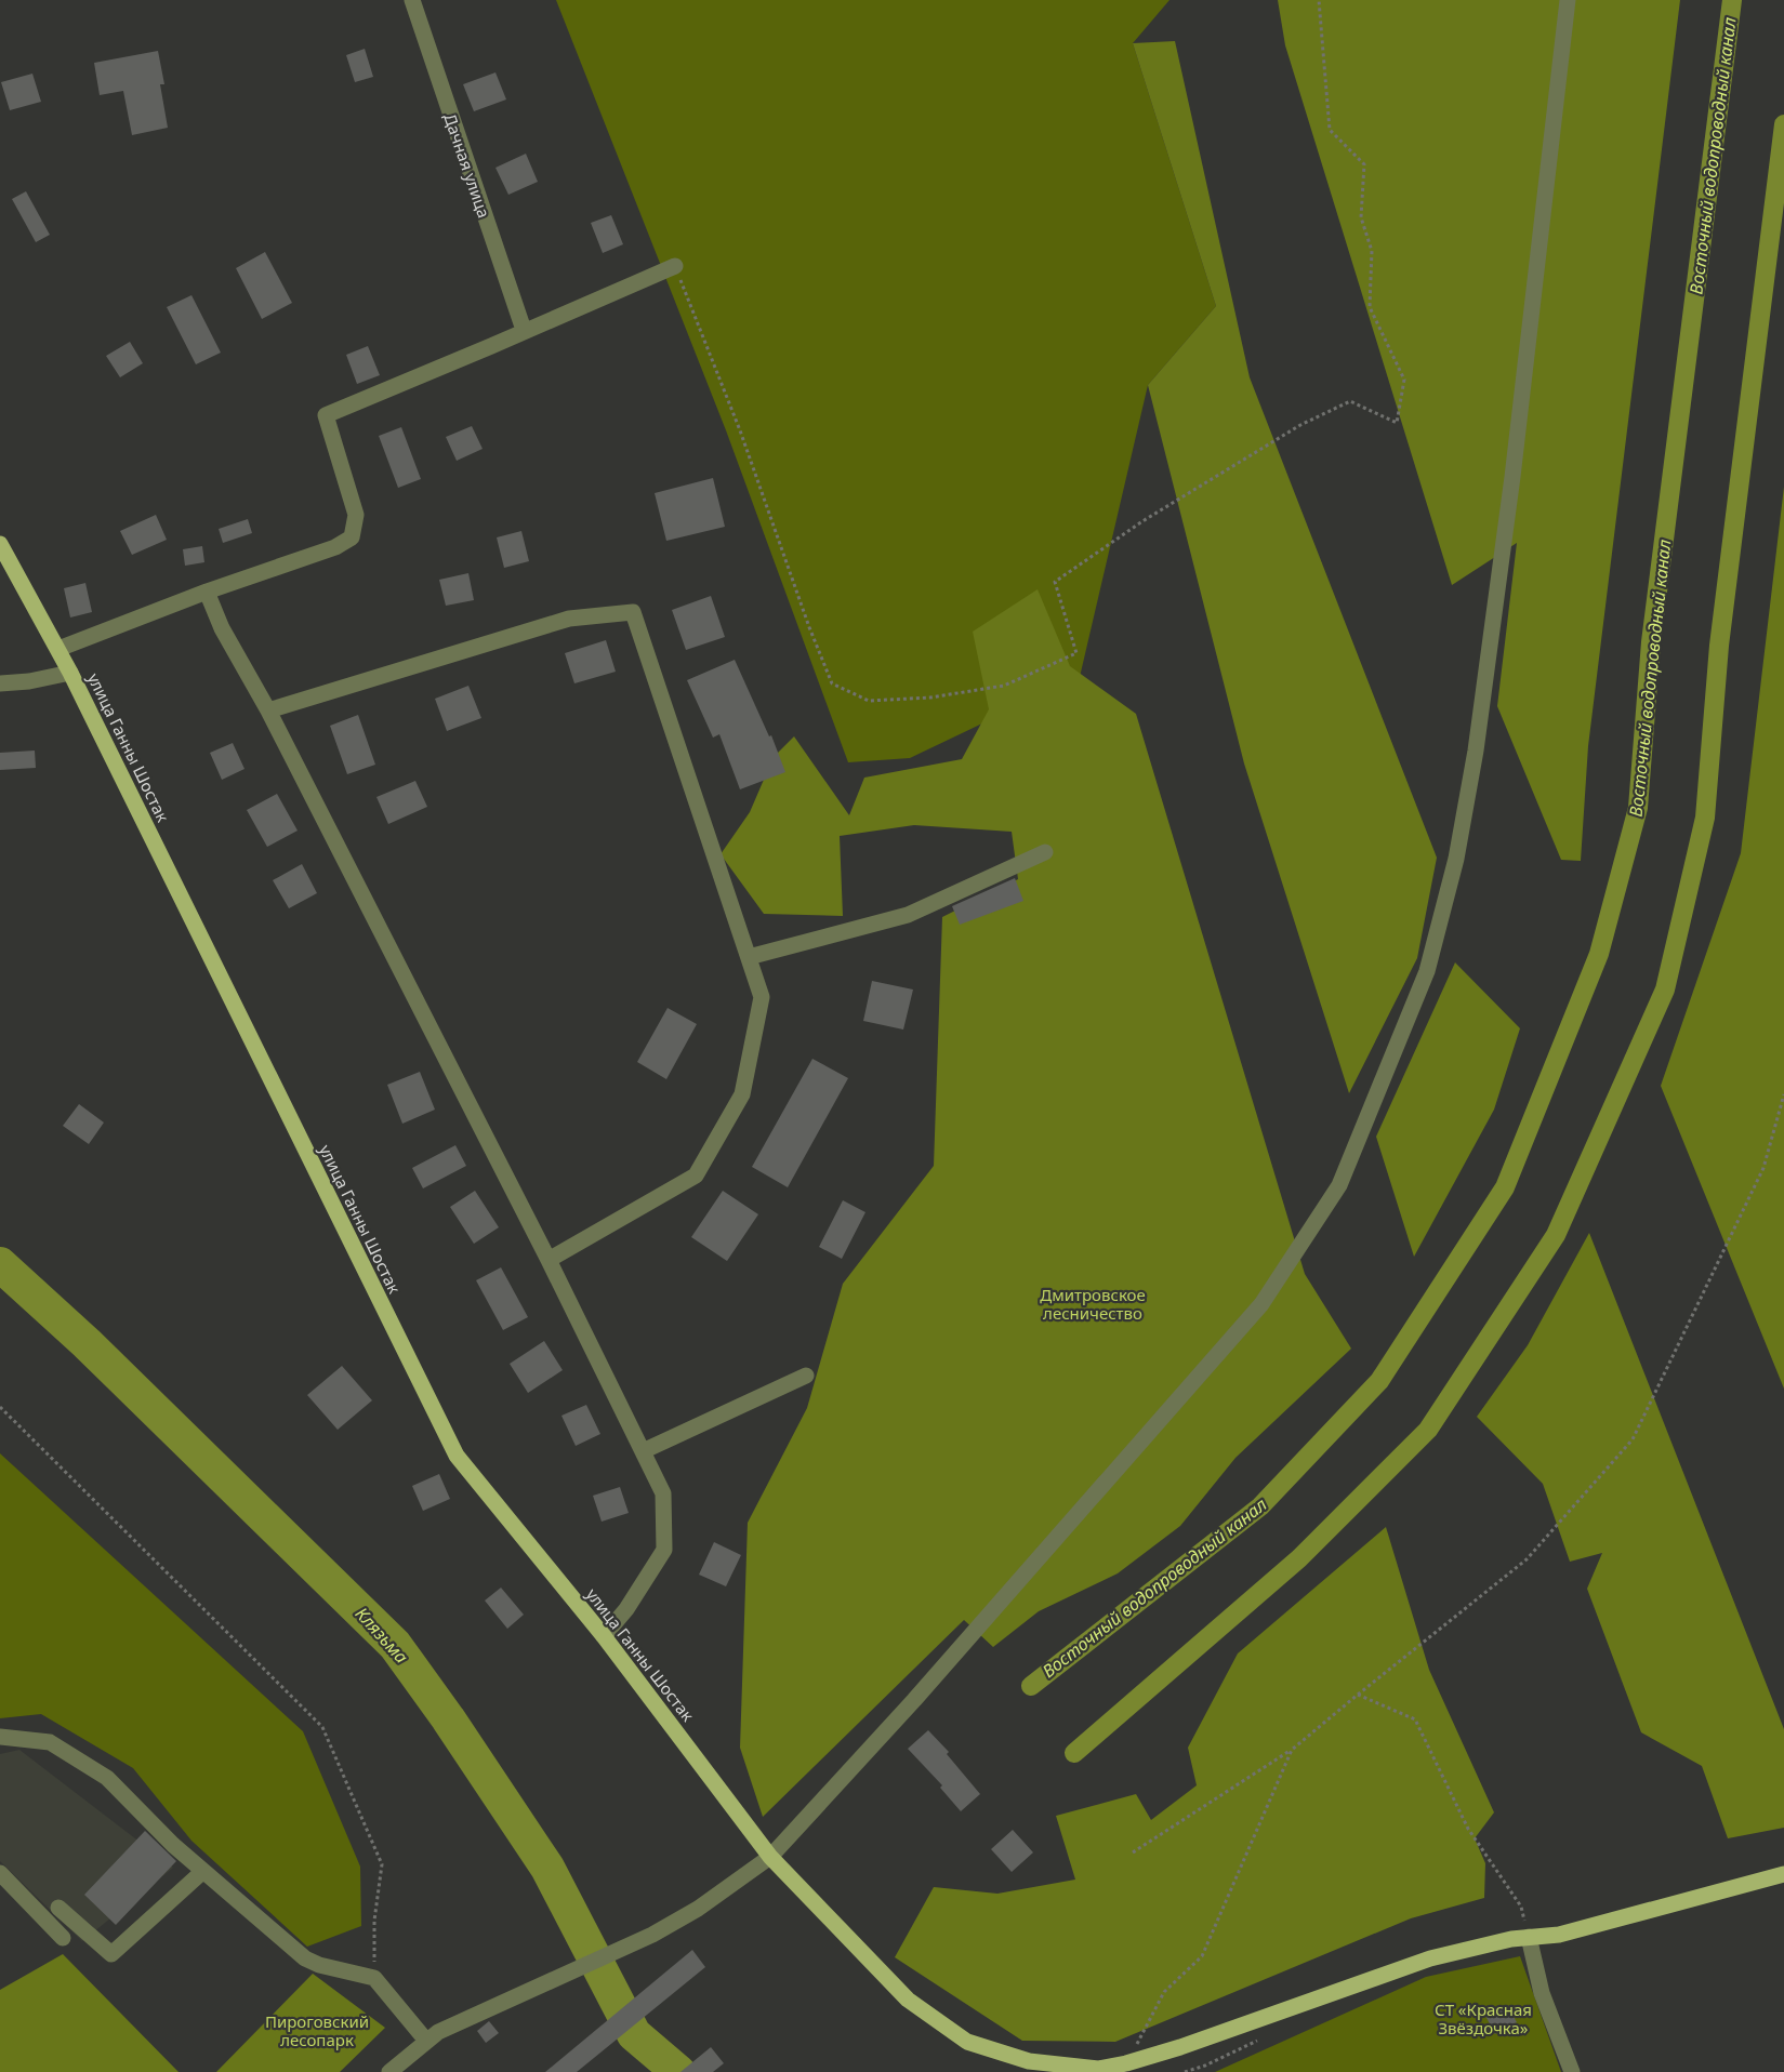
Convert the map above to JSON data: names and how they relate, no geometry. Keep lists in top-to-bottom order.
{
  "streets": {
    "main road": ["улица Ганны Шостак"],
    "street": ["Дачная улица"]
  },
  "water": ["Восточный водопроводный канал", "Клязьма"],
  "parks": ["Дмитровское лесничество", "СТ «Красная Звёздочка»", "Пироговский лесопарк"]
}
